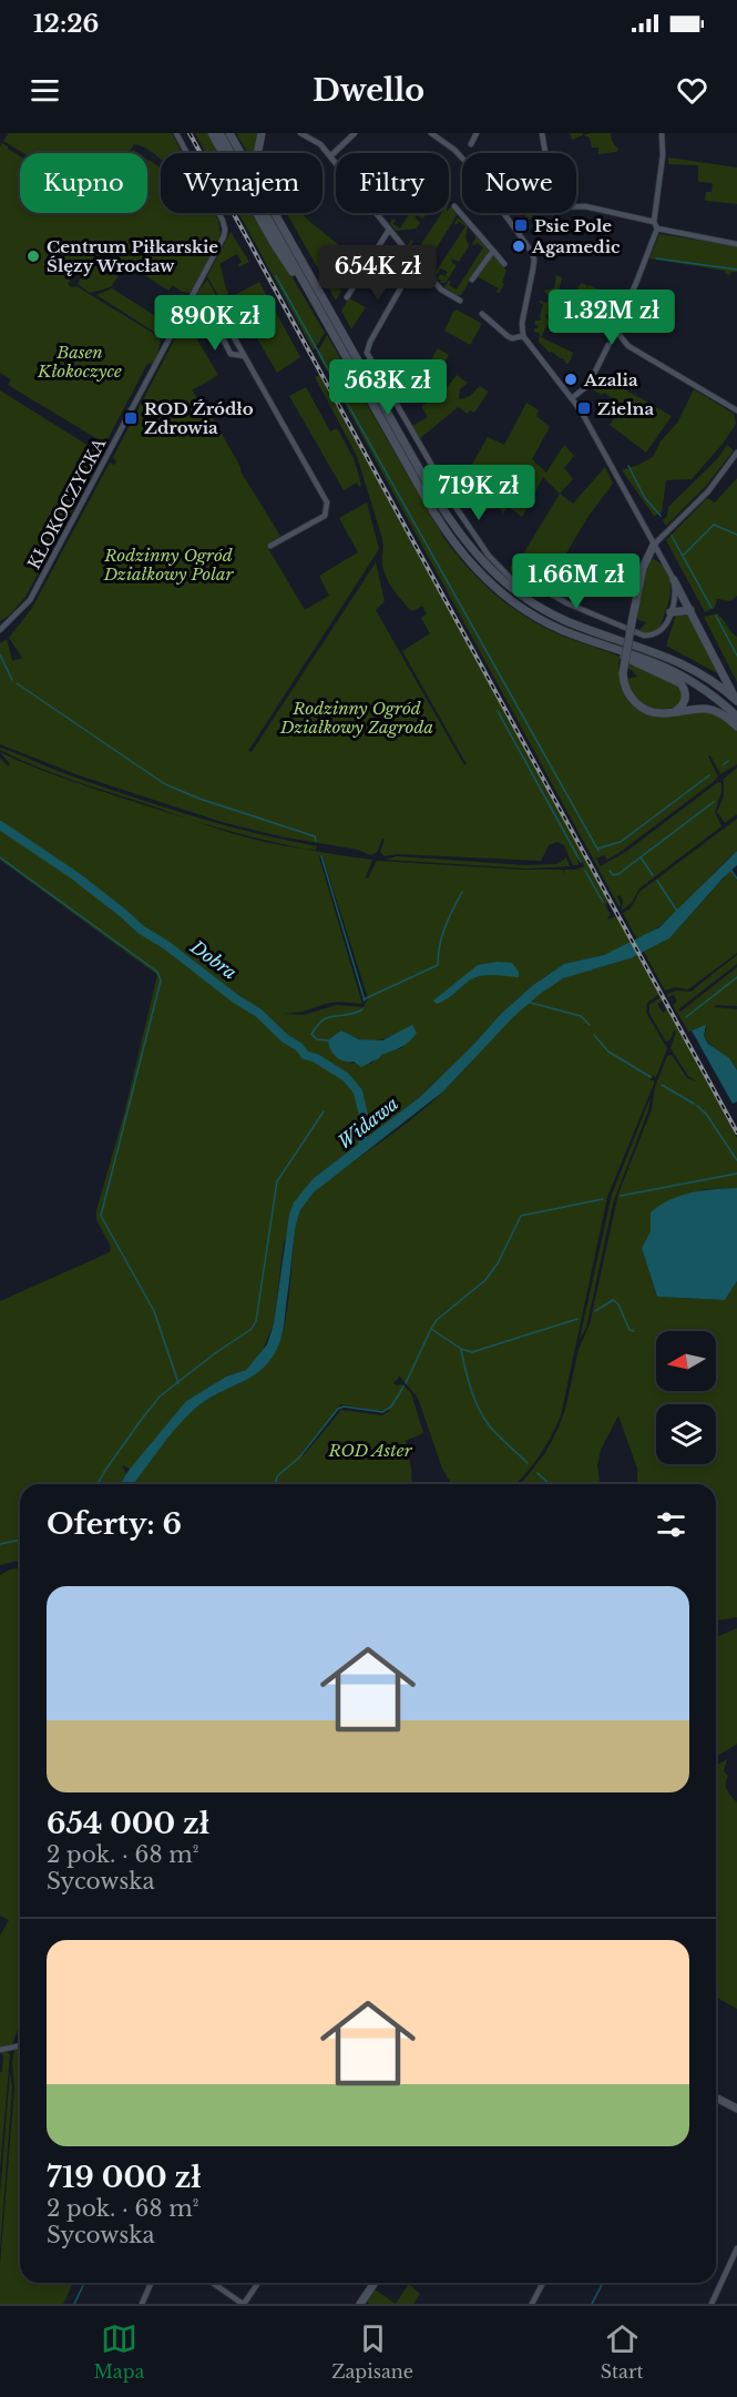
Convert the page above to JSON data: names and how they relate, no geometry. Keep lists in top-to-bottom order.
{
  "streets": {
    "street": ["KŁOKOCZYCKA"]
  },
  "water": ["Dobra", "Widawa"],
  "parks": [
    "Basen Kłokoczyce",
    "Rodzinny Ogród Działkowy Polar",
    "Rodzinny Ogród Działkowy Zagroda",
    "ROD Aster"
  ],
  "places": {
    "transit": ["Psie Pole", "Zielna", "ROD Źródło Zdrowia"],
    "other": ["Agamedic", "Centrum Piłkarskie Ślęzy Wrocław", "Azalia"]
  },
  "north": "left",
  "page": {
    "status": "12:26",
    "header": "Dwello",
    "chip": [
      "Kupno",
      "Wynajem",
      "Filtry",
      "Nowe"
    ],
    "price": [
      "654K zł",
      "1.32M zł",
      "890K zł",
      "563K zł",
      "719K zł",
      "1.66M zł"
    ],
    "heading": "Oferty: 6",
    "list": [
      {
        "name": "654 000 zł",
        "note": "2 pok. · 68 m² · Sycowska"
      },
      {
        "name": "719 000 zł",
        "note": "2 pok. · 68 m² · Sycowska"
      }
    ],
    "tabs": ["Mapa", "Zapisane", "Start"]
  }
}
